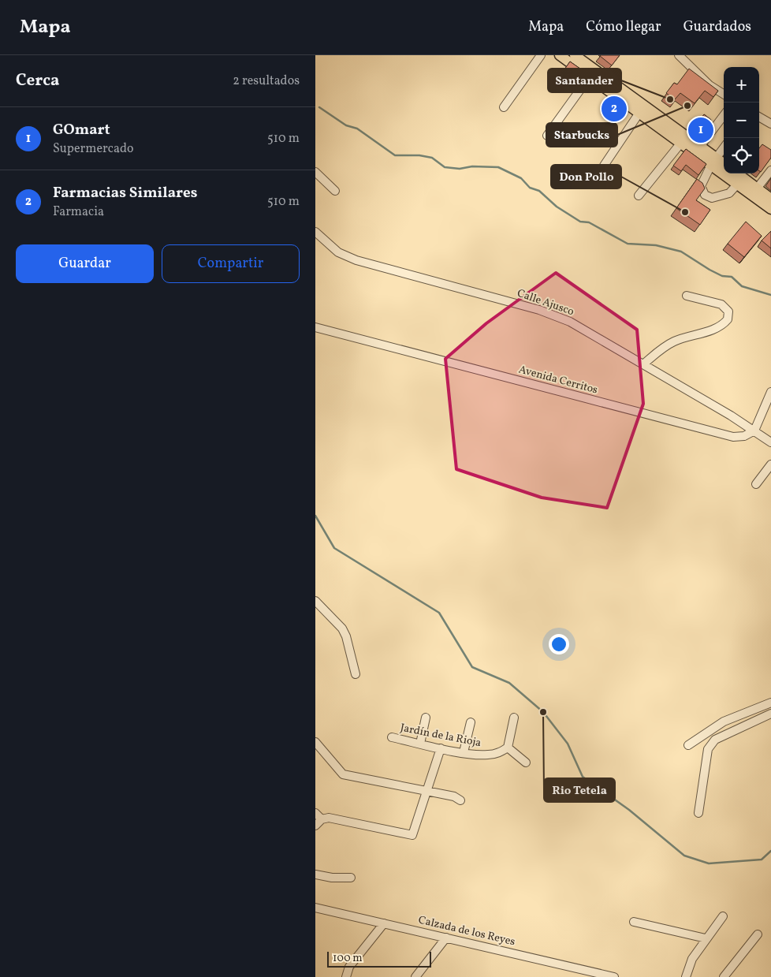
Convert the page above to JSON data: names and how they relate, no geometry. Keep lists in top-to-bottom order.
{
  "streets": {
    "street": [
      "Calle Ajusco",
      "Avenida Cerritos",
      "Jardín de la Rioja",
      "Calzada de los Reyes"
    ]
  },
  "crossings": [
    ["Calle Ajusco", "Avenida Cerritos"]
  ],
  "places": [
    "Santander",
    "Starbucks",
    "Don Pollo",
    "Rio Tetela"
  ],
  "scale_bar": "100 m",
  "page": {
    "header": "Mapa",
    "nav": ["Mapa", "Cómo llegar", "Guardados"],
    "heading": ["Cerca", "2 resultados"],
    "map_buttons": ["+", "−"],
    "pins": ["2", "1"],
    "list": [
      {
        "mark": "1",
        "name": "GOmart",
        "note": "Supermercado",
        "value": "510 m"
      },
      {
        "mark": "2",
        "name": "Farmacias Similares",
        "note": "Farmacia",
        "value": "510 m"
      }
    ],
    "buttons": ["Guardar", "Compartir"],
    "scale": "100 m"
  }
}
